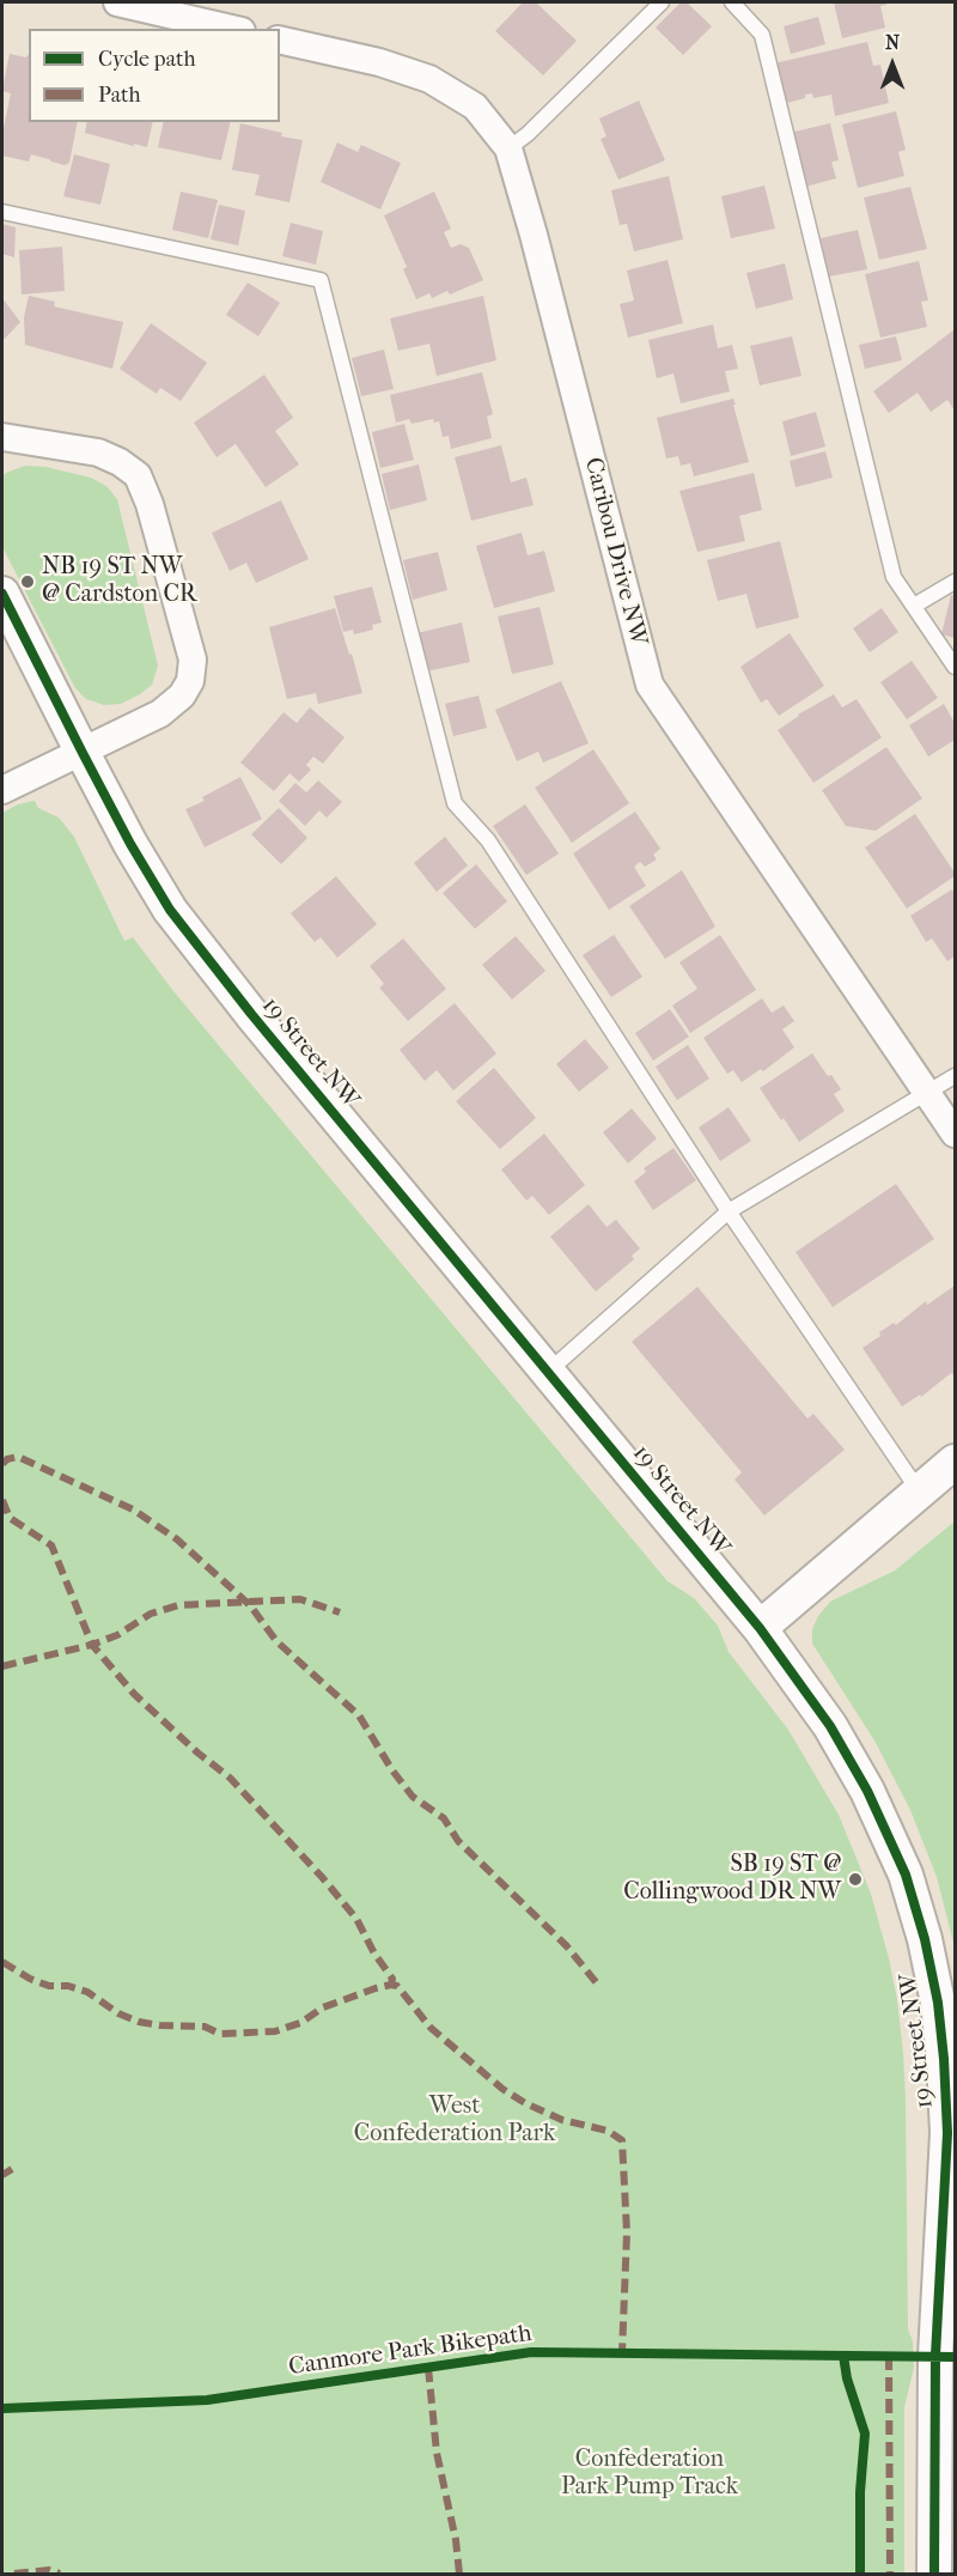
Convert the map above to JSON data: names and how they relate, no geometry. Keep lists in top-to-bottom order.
{
  "streets": {
    "street": ["Caribou Drive NW", "19 Street NW"],
    "cycle path": ["Canmore Park Bikepath"]
  },
  "parks": ["West Confederation Park", "Confederation Park Pump Track"],
  "places": ["NB 19 ST NW @ Cardston CR", "SB 19 ST @ Collingwood DR NW"],
  "legend": ["Cycle path", "Path"],
  "north": "top"
}
